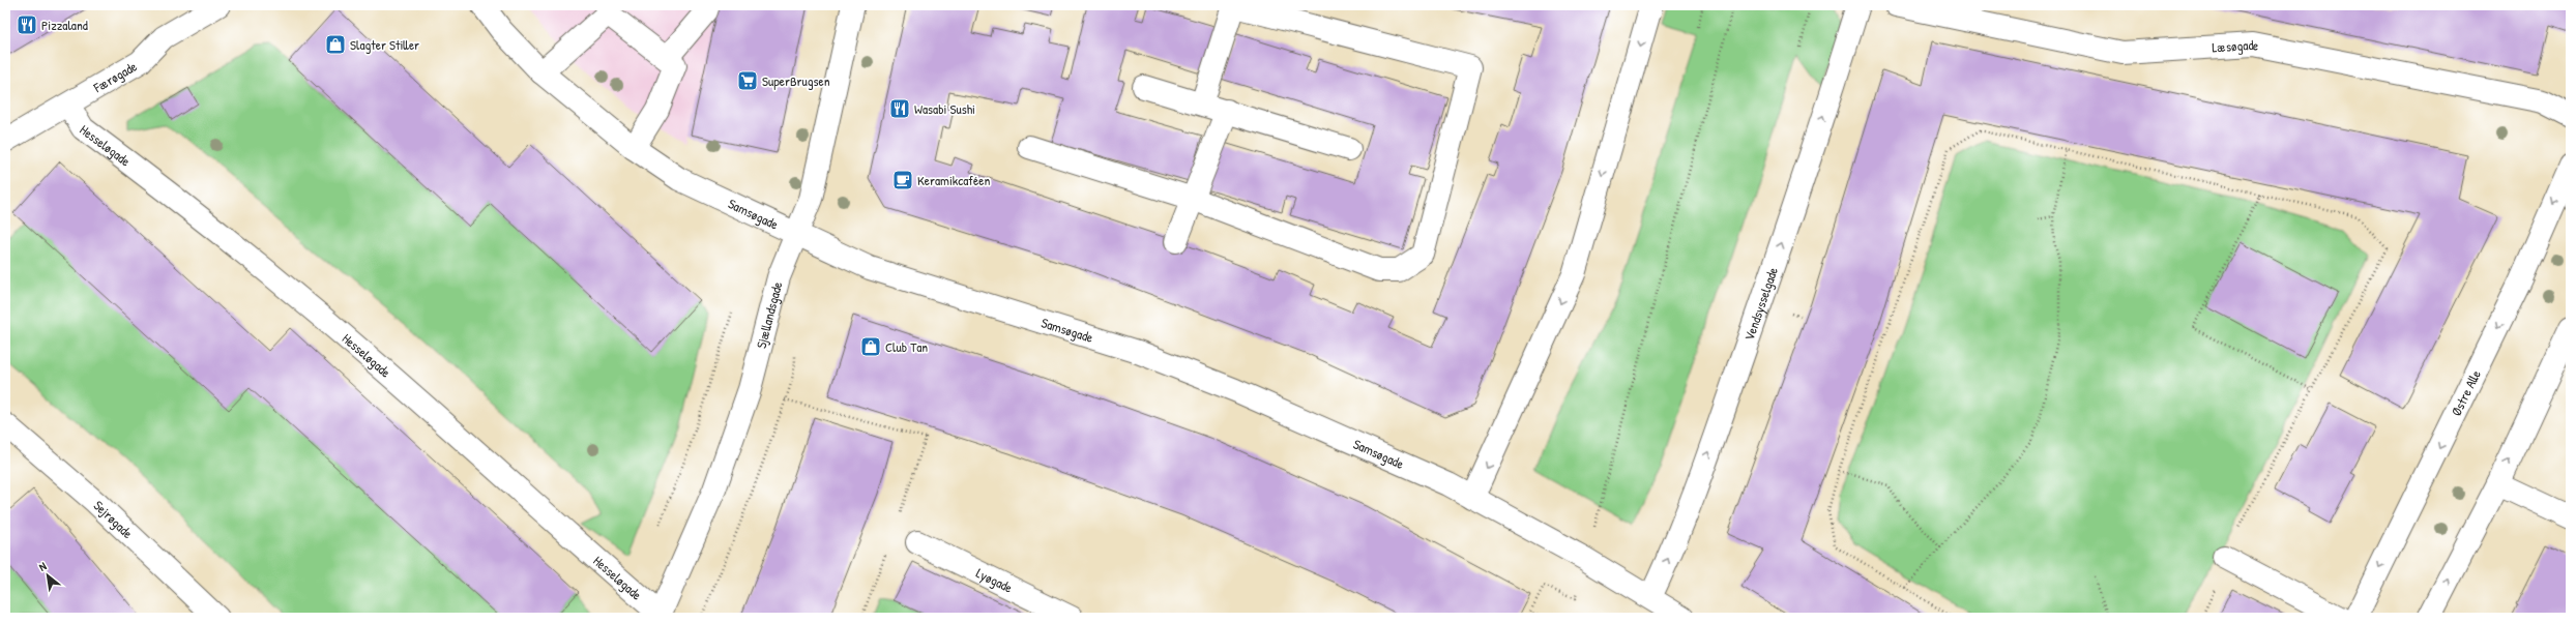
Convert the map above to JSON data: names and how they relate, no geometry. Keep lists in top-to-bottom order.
{
  "streets": {
    "street": [
      "Læsøgade",
      "Færøgade",
      "Hesseløgade",
      "Samsøgade",
      "Vendsysselgade",
      "Sjællandsgade",
      "Østre Alle",
      "Sejrøgade",
      "Lyøgade"
    ]
  },
  "crossings": [
    ["Færøgade", "Hesseløgade"],
    ["Hesseløgade", "Sjællandsgade"],
    ["Samsøgade", "Vendsysselgade"],
    ["Samsøgade", "Sjællandsgade"]
  ],
  "places": {
    "restaurant": ["Pizzaland", "Wasabi Sushi"],
    "shop": ["Slagter Stiller", "Club Tan"],
    "supermarket": ["SuperBrugsen"],
    "cafe": ["Keramikcaféen"]
  },
  "north": "top left"
}
